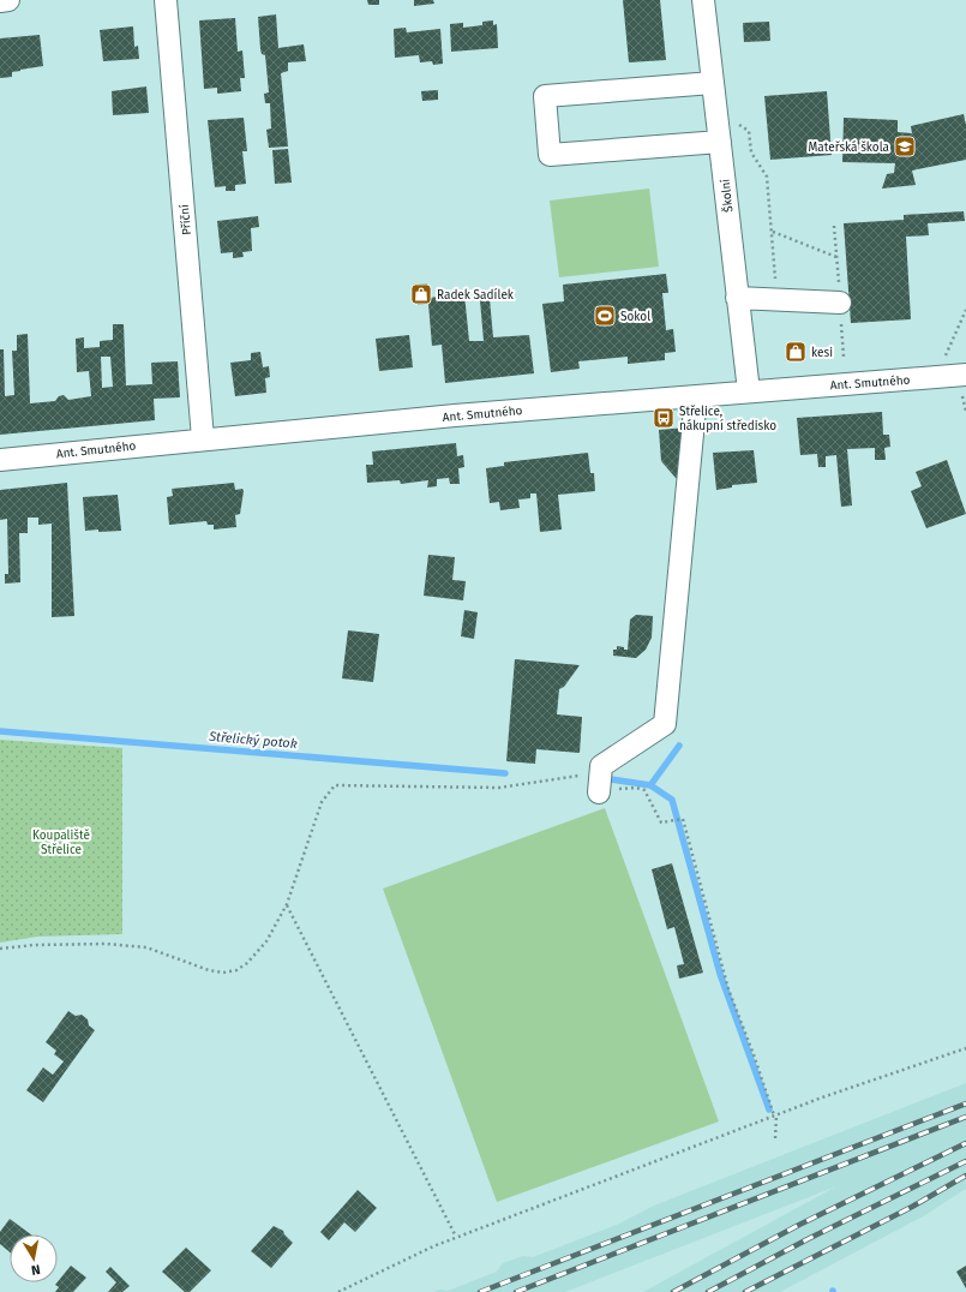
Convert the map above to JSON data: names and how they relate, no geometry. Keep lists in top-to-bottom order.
{
  "streets": {
    "street": ["Školní", "Příční", "Ant. Smutného"]
  },
  "crossings": [
    ["Školní", "Ant. Smutného"],
    ["Příční", "Ant. Smutného"]
  ],
  "water": ["Střelický potok"],
  "parks": ["Koupaliště Střelice"],
  "places": {
    "school or university": ["Mateřská škola"],
    "shop": ["Radek Sadílek", "kesi"],
    "sports": ["Sokol"],
    "bus stop": ["Střelice, nákupní středisko"]
  },
  "north": "bottom"
}
